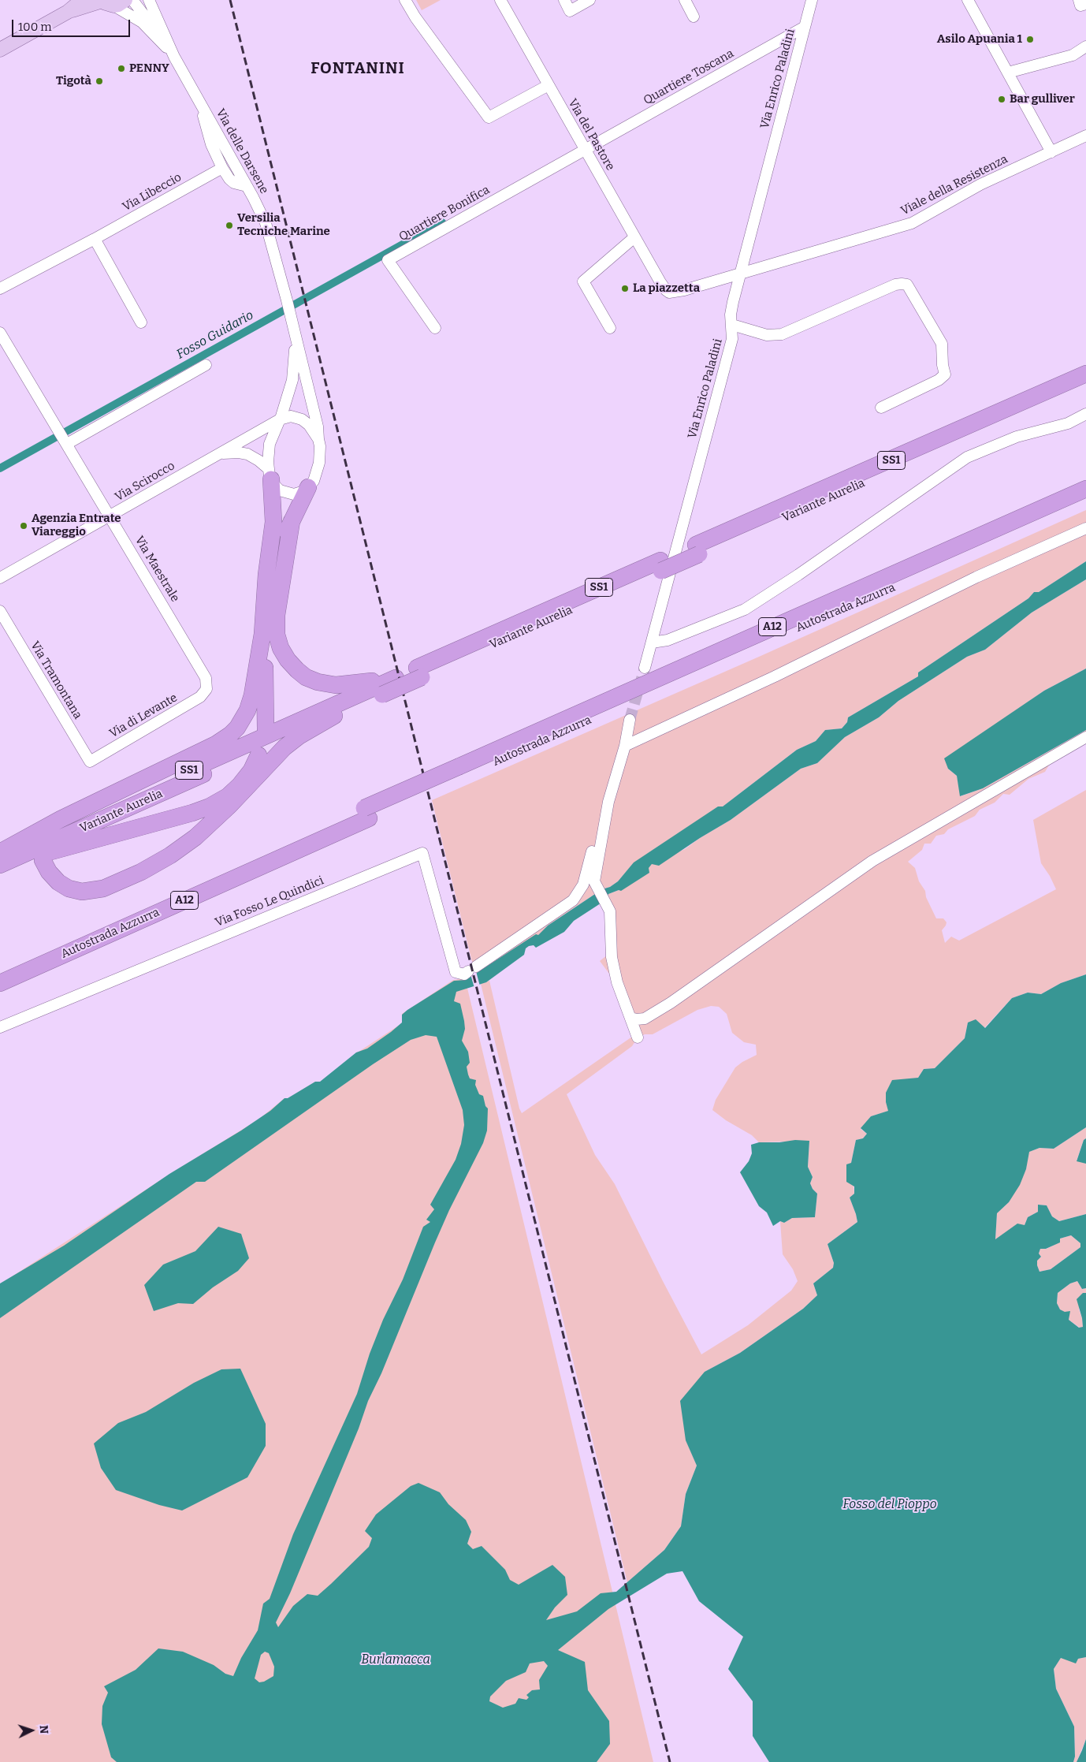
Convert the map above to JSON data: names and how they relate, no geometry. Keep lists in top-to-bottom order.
{
  "streets": {
    "highway": [
      "SS1",
      "Variante Aurelia",
      "Autostrada Azzurra",
      "A12"
    ],
    "street": [
      "Quartiere Toscana",
      "Via Enrico Paladini",
      "Via del Pastore",
      "Via delle Darsene",
      "Viale della Resistenza",
      "Via Libeccio",
      "Quartiere Bonifica",
      "Via Scirocco",
      "Via Maestrale",
      "Via Tramontana",
      "Via di Levante",
      "Via Fosso Le Quindici"
    ]
  },
  "crossings": [
    ["Quartiere Toscana", "Via Enrico Paladini"],
    ["Quartiere Toscana", "Via del Pastore"],
    ["Quartiere Toscana", "Quartiere Bonifica"],
    ["Via Enrico Paladini", "Via del Pastore"],
    ["Via Enrico Paladini", "Viale della Resistenza"],
    ["Via del Pastore", "Viale della Resistenza"],
    ["Via del Pastore", "Quartiere Bonifica"],
    ["Via delle Darsene", "Via Scirocco"],
    ["Via Scirocco", "Via Maestrale"],
    ["Via Maestrale", "Via di Levante"],
    ["Via Tramontana", "Via di Levante"]
  ],
  "districts": ["FONTANINI"],
  "water": ["Fosso Guidario", "Fosso del Pioppo", "Burlamacca"],
  "places": [
    "Asilo Apuania 1",
    "PENNY",
    "Tigotà",
    "Bar gulliver",
    "Versilia Tecniche Marine",
    "La piazzetta",
    "Agenzia Entrate Viareggio"
  ],
  "scale_bar": "100 m",
  "north": "right"
}
